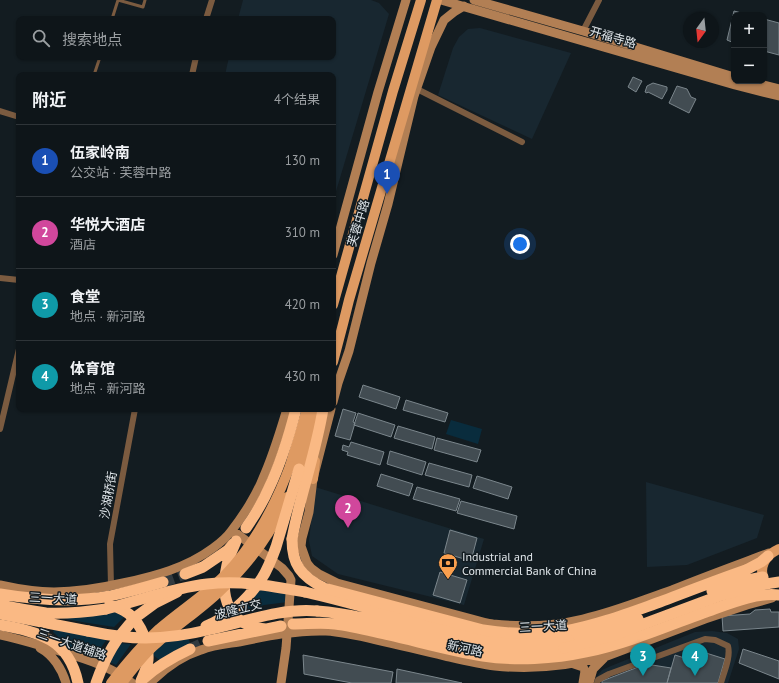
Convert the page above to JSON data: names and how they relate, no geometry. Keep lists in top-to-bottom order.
{
  "streets": {
    "highway": ["三一大道", "波隆立交"],
    "main road": ["芙蓉中路"],
    "street": [
      "开福寺路",
      "沙湖桥街",
      "三一大道辅路",
      "新河路"
    ]
  },
  "crossings": [
    ["三一大道", "波隆立交"],
    ["三一大道辅路", "新河路"]
  ],
  "places": {
    "bank": ["Industrial and Commercial Bank of China"]
  },
  "north": "bottom",
  "page": {
    "map_buttons": ["+", "−"],
    "search": "搜索地点",
    "heading": ["附近", "4个结果"],
    "list": [
      {
        "mark": "1",
        "name": "伍家岭南",
        "note": "公交站 · 芙蓉中路",
        "value": "130 m"
      },
      {
        "mark": "2",
        "name": "华悦大酒店",
        "note": "酒店",
        "value": "310 m"
      },
      {
        "mark": "3",
        "name": "食堂",
        "note": "地点 · 新河路",
        "value": "420 m"
      },
      {
        "mark": "4",
        "name": "体育馆",
        "note": "地点 · 新河路",
        "value": "430 m"
      }
    ],
    "pins": [
      "1",
      "2",
      "3",
      "4"
    ]
  }
}
